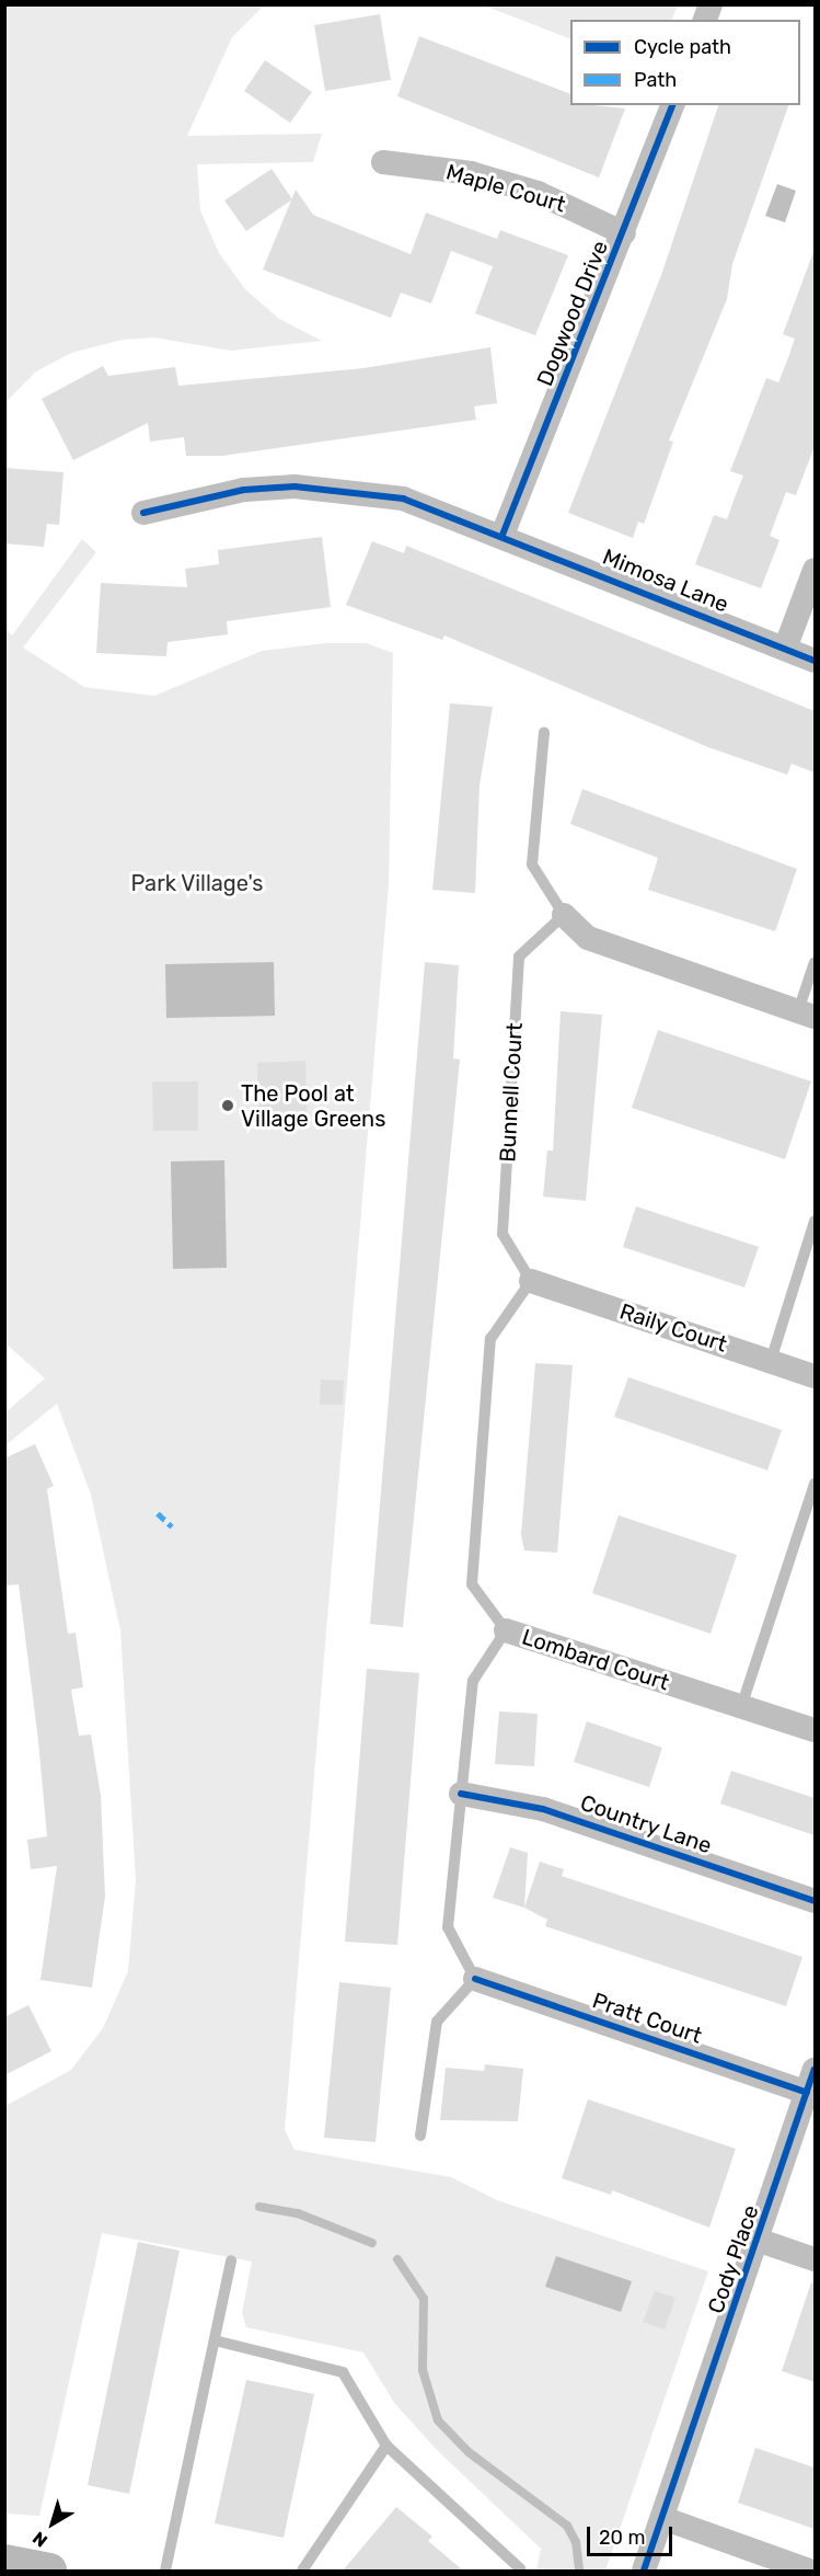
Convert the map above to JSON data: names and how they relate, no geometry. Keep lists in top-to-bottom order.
{
  "streets": {
    "street": [
      "Maple Court",
      "Dogwood Drive",
      "Mimosa Lane",
      "Raily Court",
      "Lombard Court",
      "Country Lane",
      "Pratt Court",
      "Cody Place"
    ],
    "lane": ["Bunnell Court"]
  },
  "crossings": [
    ["Maple Court", "Dogwood Drive"],
    ["Dogwood Drive", "Mimosa Lane"],
    ["Bunnell Court", "Raily Court"],
    ["Bunnell Court", "Lombard Court"],
    ["Raily Court", "Lombard Court"],
    ["Pratt Court", "Cody Place"]
  ],
  "parks": ["Park Village's"],
  "places": ["The Pool at Village Greens"],
  "legend": ["Cycle path", "Path"],
  "scale_bar": "20 m",
  "north": "bottom left"
}
